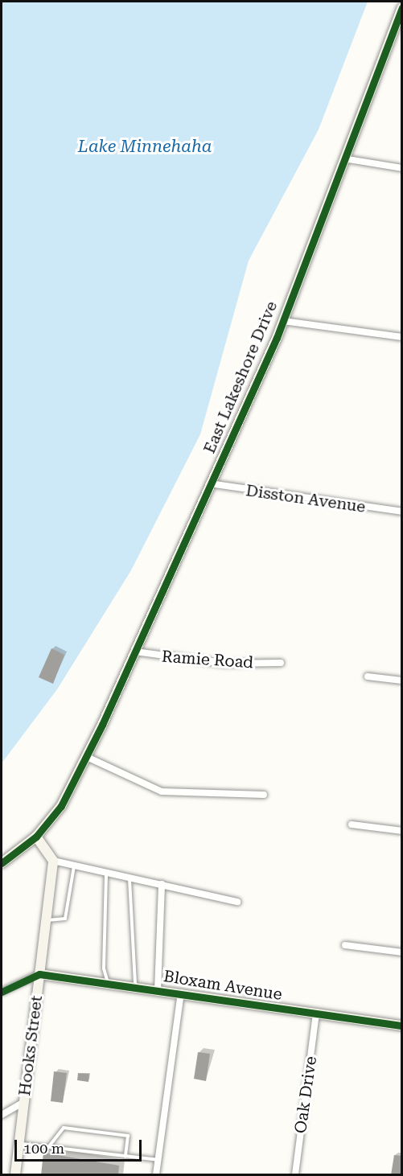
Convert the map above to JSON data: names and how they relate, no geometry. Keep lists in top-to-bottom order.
{
  "streets": {
    "street": [
      "East Lakeshore Drive",
      "Disston Avenue",
      "Ramie Road",
      "Bloxam Avenue",
      "Hooks Street",
      "Oak Drive"
    ]
  },
  "crossings": [
    ["East Lakeshore Drive", "Disston Avenue"],
    ["East Lakeshore Drive", "Ramie Road"],
    ["Bloxam Avenue", "Hooks Street"],
    ["Bloxam Avenue", "Oak Drive"]
  ],
  "water": ["Lake Minnehaha"],
  "scale_bar": "100 m"
}
